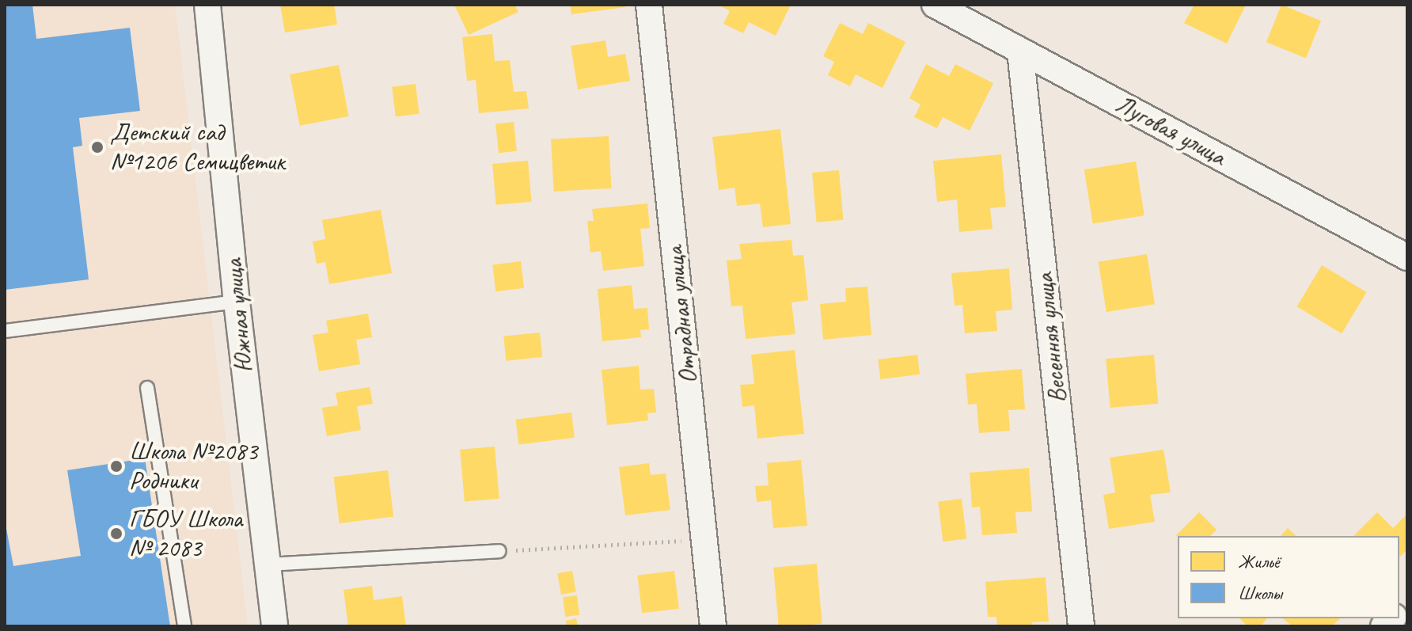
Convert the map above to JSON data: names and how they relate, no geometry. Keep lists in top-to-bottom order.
{
  "streets": {
    "street": [
      "Луговая улица",
      "Отрадная улица",
      "Южная улица",
      "Весенняя улица"
    ]
  },
  "crossings": [
    ["Луговая улица", "Весенняя улица"]
  ],
  "places": ["Детский сад №1206 Семицветик", "Школа №2083 Родники", "ГБОУ Школа № 2083"],
  "legend": ["Жильё", "Школы"]
}
